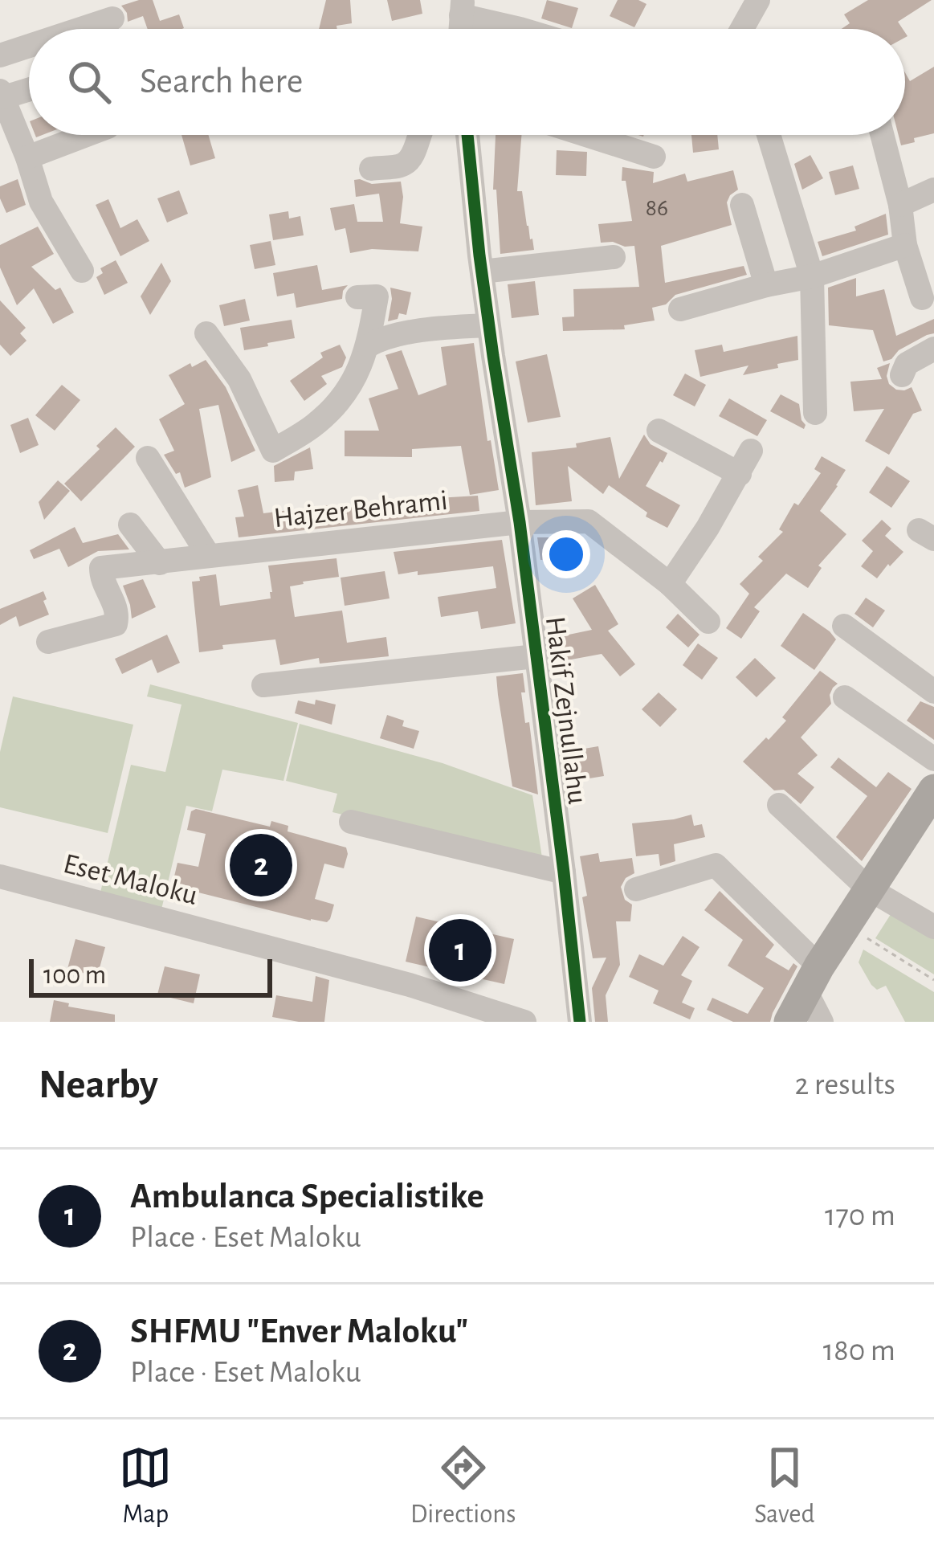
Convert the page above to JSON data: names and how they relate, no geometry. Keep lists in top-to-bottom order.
{
  "streets": {
    "street": ["Hajzer Behrami", "Hakif Zejnullahu", "Eset Maloku"]
  },
  "crossings": [
    ["Hajzer Behrami", "Hakif Zejnullahu"]
  ],
  "house_numbers": ["86"],
  "scale_bar": "100 m",
  "page": {
    "search": "Search here",
    "pins": ["2", "1"],
    "scale": "100 m",
    "heading": ["Nearby", "2 results"],
    "list": [
      {
        "mark": "1",
        "name": "Ambulanca Specialistike",
        "note": "Place · Eset Maloku",
        "value": "170 m"
      },
      {
        "mark": "2",
        "name": "SHFMU \"Enver Maloku\"",
        "note": "Place · Eset Maloku",
        "value": "180 m"
      }
    ],
    "nav": ["Map", "Directions", "Saved"]
  }
}
